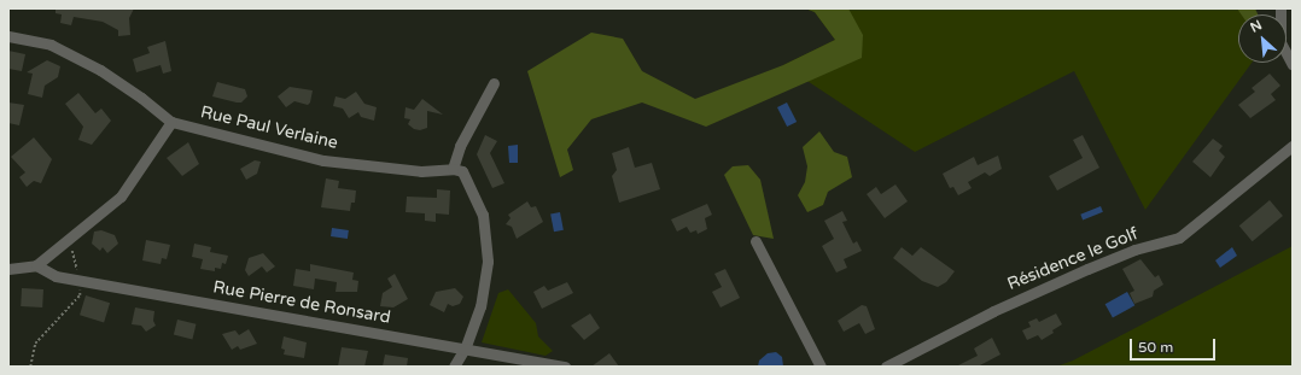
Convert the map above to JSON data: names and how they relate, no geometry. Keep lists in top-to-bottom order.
{
  "streets": {
    "street": ["Rue Paul Verlaine", "Résidence le Golf", "Rue Pierre de Ronsard"]
  },
  "scale_bar": "50 m",
  "north": "top left"
}
